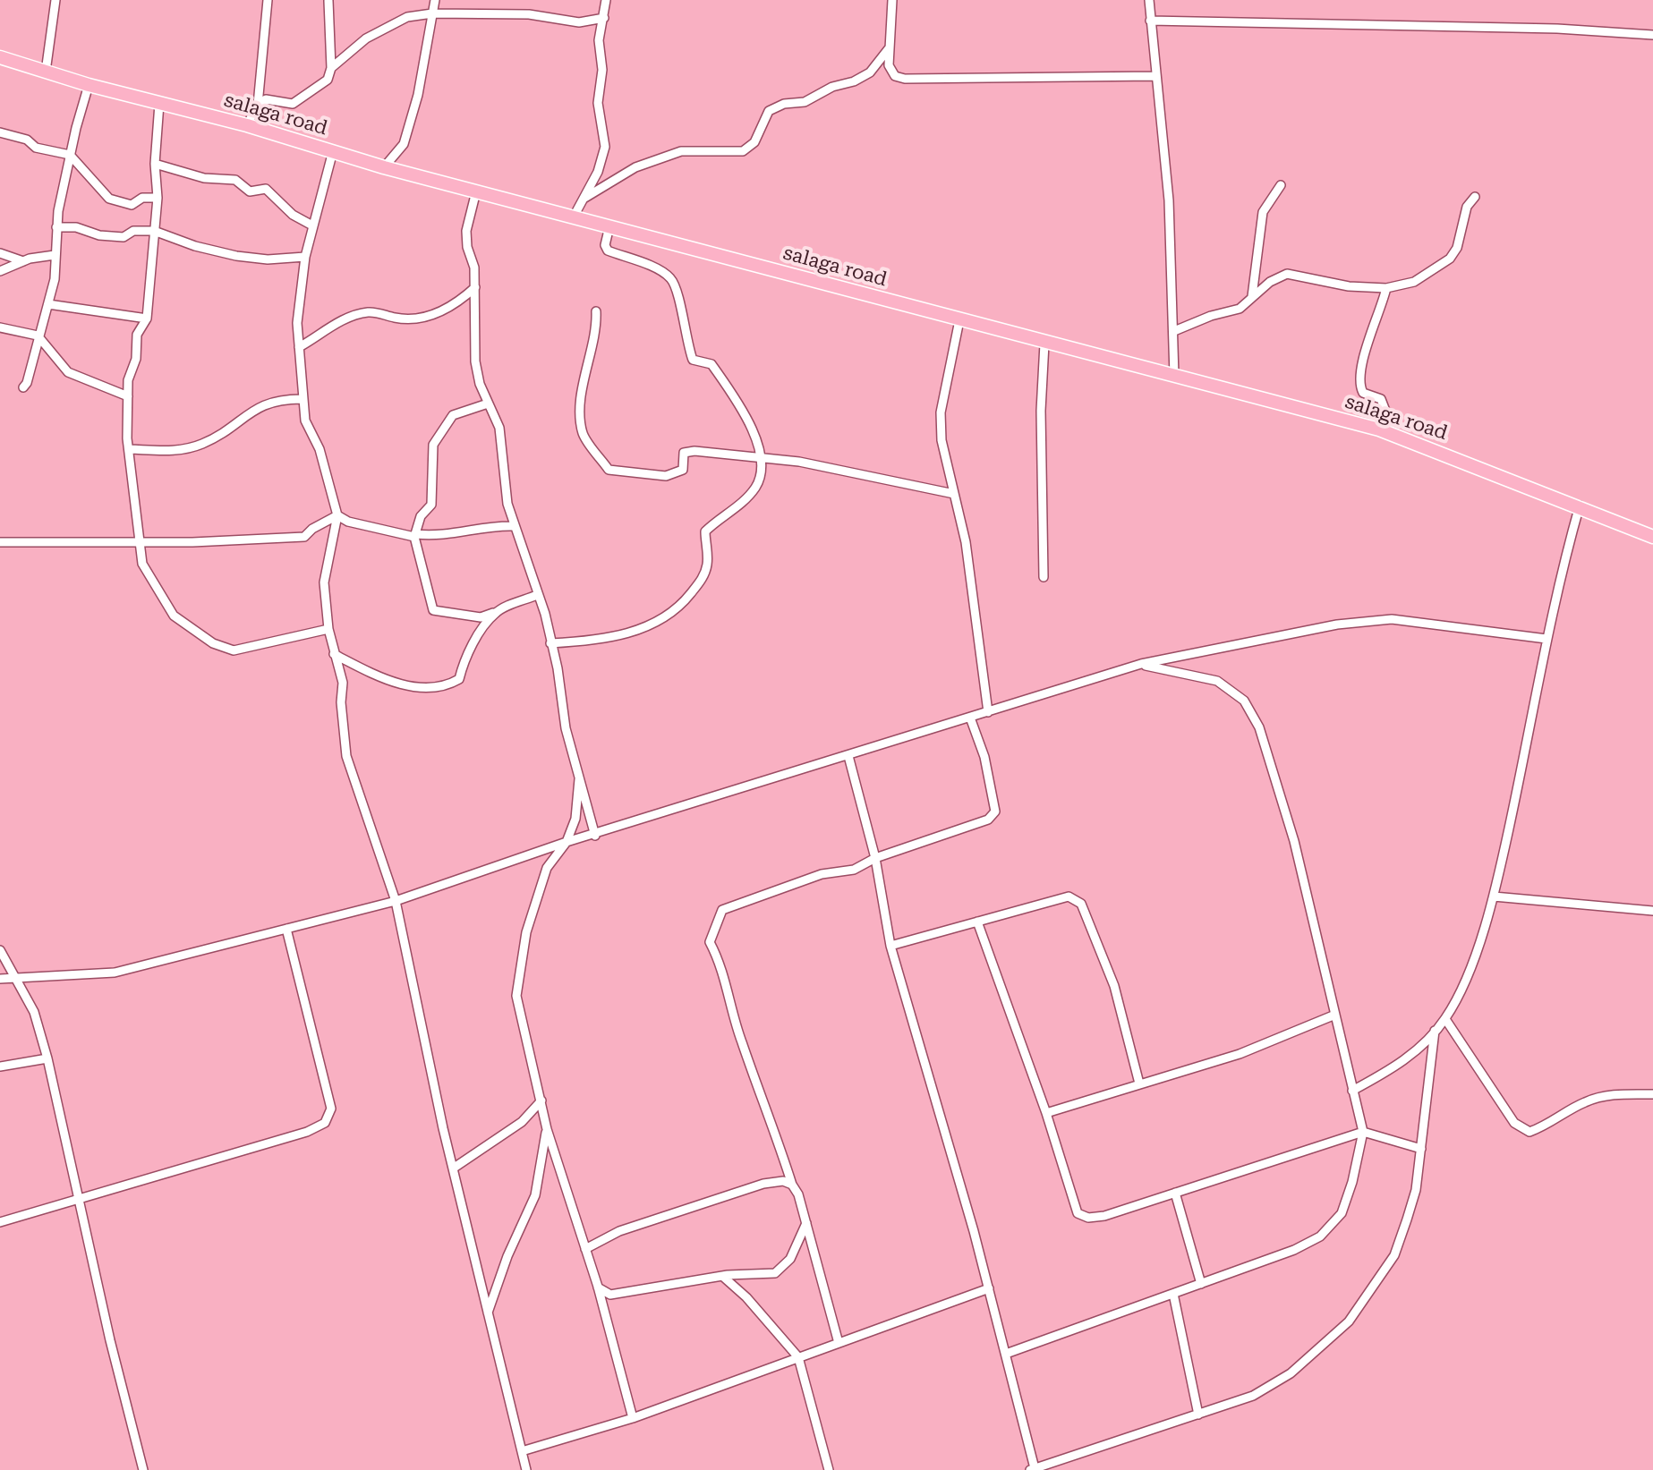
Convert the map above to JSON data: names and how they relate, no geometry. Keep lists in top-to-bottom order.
{
  "streets": {
    "main road": ["salaga road"]
  }
}
